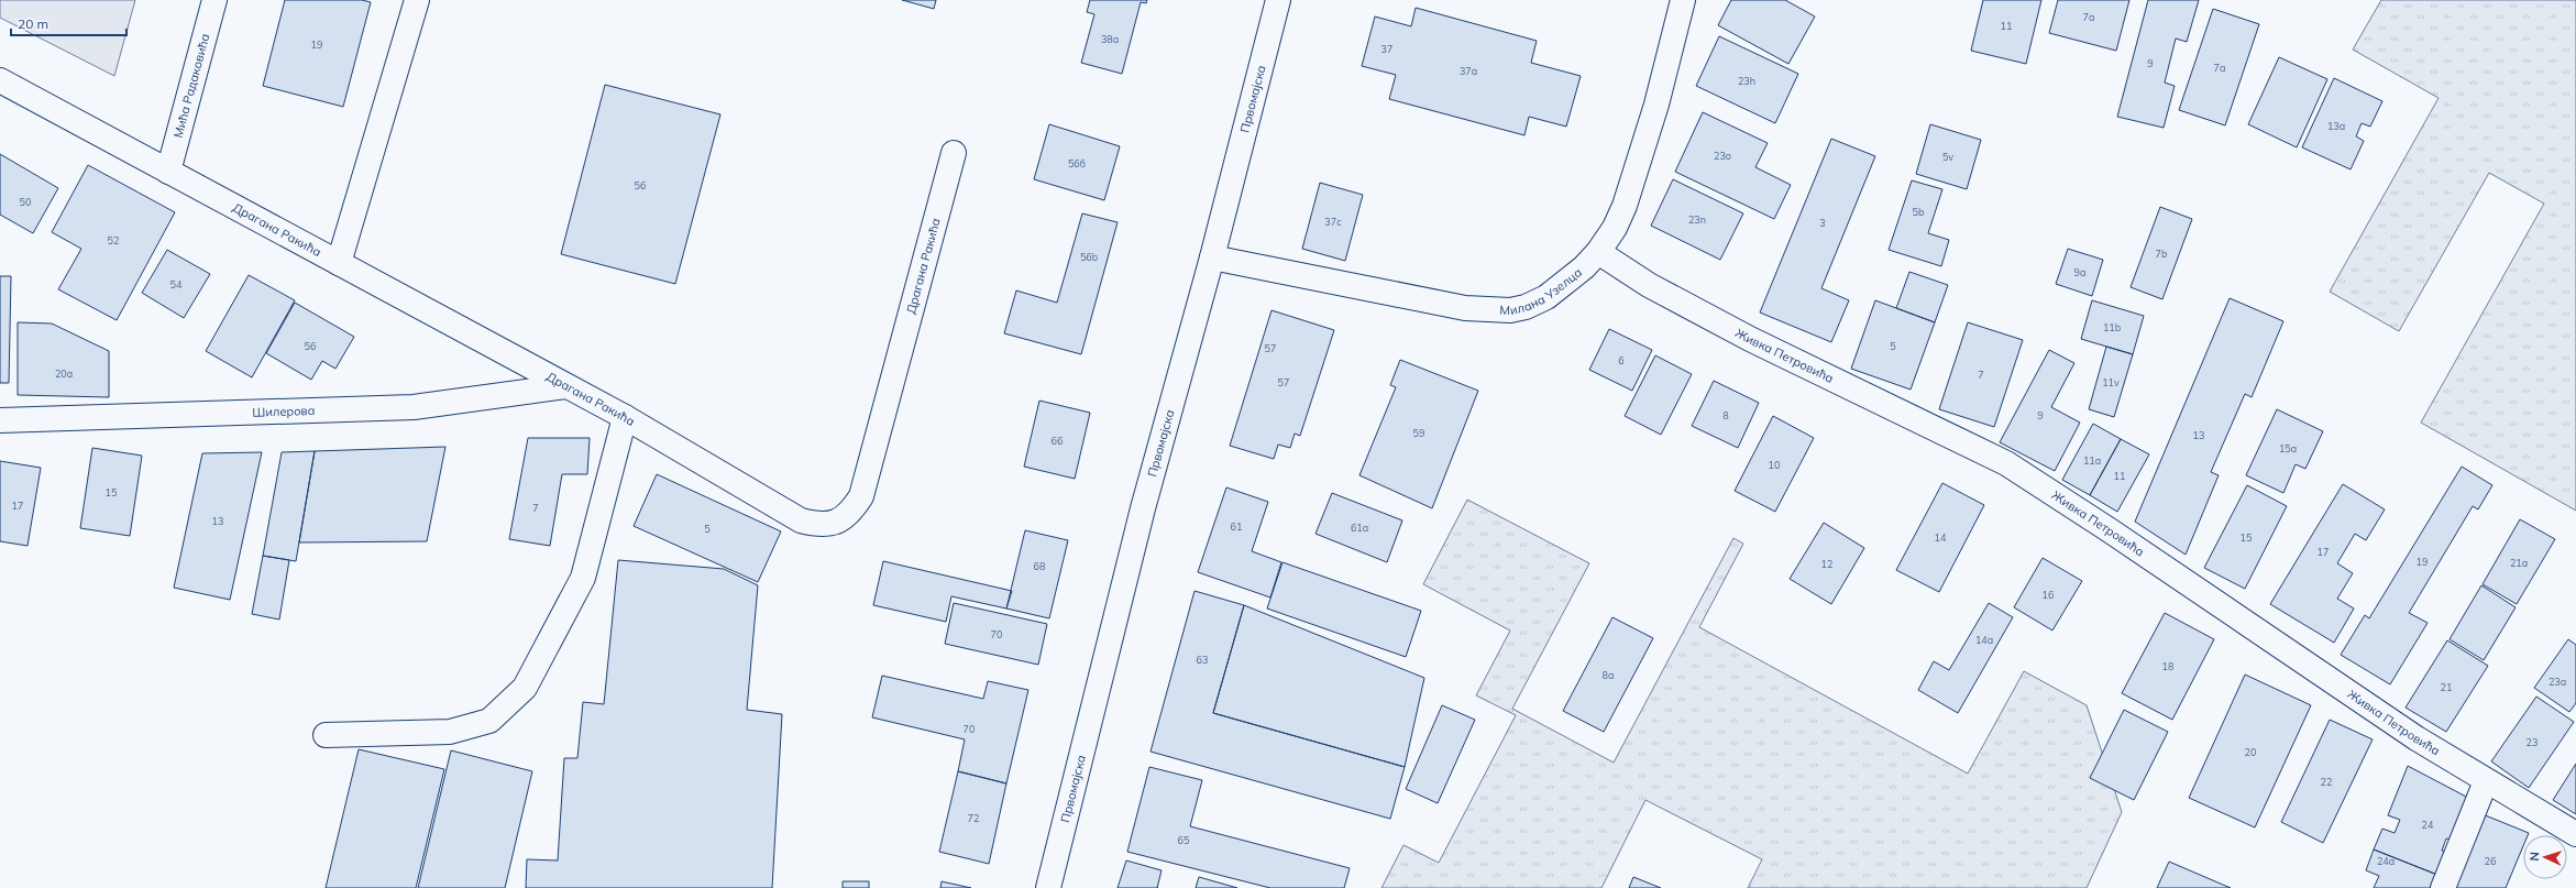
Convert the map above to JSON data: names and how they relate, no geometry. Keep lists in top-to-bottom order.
{
  "streets": {
    "street": [
      "Мића Радаковића",
      "Првомајска",
      "Драгана Ракића",
      "Милана Узелца",
      "Живка Петровића",
      "Шилерова"
    ]
  },
  "crossings": [
    ["Мића Радаковића", "Драгана Ракића"],
    ["Првомајска", "Милана Узелца"],
    ["Драгана Ракића", "Шилерова"],
    ["Милана Узелца", "Живка Петровића"]
  ],
  "house_numbers": [
    "7a",
    "11",
    "38a",
    "19",
    "37",
    "9",
    "7a",
    "37a",
    "23h",
    "13a",
    "23o",
    "5v",
    "56б",
    "56",
    "50",
    "5b",
    "23n",
    "37c",
    "3",
    "52",
    "7b",
    "56b",
    "9a",
    "54",
    "11b",
    "56",
    "5",
    "57",
    "6",
    "20a",
    "7",
    "57",
    "11v",
    "8",
    "9",
    "59",
    "13",
    "66",
    "15a",
    "11a",
    "10",
    "11",
    "15",
    "17",
    "7",
    "13",
    "61",
    "61a",
    "5",
    "14",
    "15",
    "17",
    "19",
    "21a",
    "12",
    "68",
    "16",
    "70",
    "14a",
    "63",
    "18",
    "8a",
    "23a",
    "21",
    "70",
    "23",
    "20",
    "22",
    "72",
    "24",
    "65",
    "24a",
    "26"
  ],
  "scale_bar": "20 m",
  "north": "left"
}
